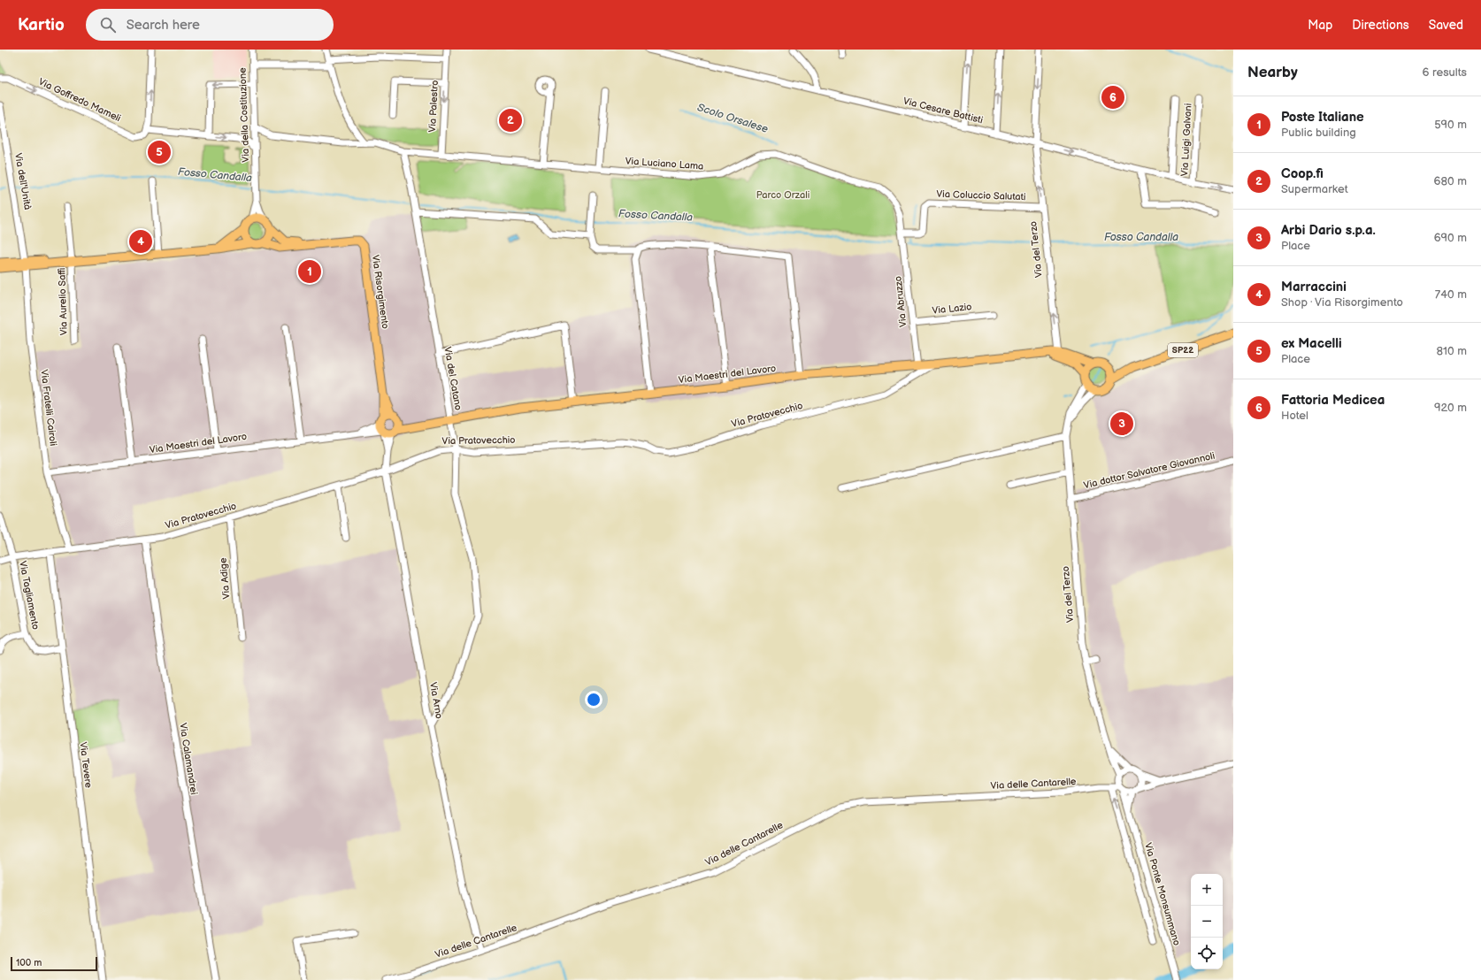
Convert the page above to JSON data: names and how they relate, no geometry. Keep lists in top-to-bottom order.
{
  "streets": {
    "main road": ["Via Risorgimento", "SP22", "Via Maestri del Lavoro"],
    "street": [
      "Via Goffredo Mameli",
      "Via Palestro",
      "Via Cesare Battisti",
      "Via della Costituzione",
      "Via Luigi Galvani",
      "Via Luciano Lama",
      "Via dell'Unità",
      "Via Coluccio Salutati",
      "Via del Terzo",
      "Via Aurelio Saffi",
      "Via Abruzzo",
      "Via Lazio",
      "Via del Catano",
      "Via Fratelli Cairoli",
      "Via Pratovecchio",
      "Via dottor Salvatore Giovannoli",
      "Via Adige",
      "Via Tagliamento",
      "Via Arno",
      "Via Calamandrei",
      "Via Tevere",
      "Via delle Cantarelle",
      "Via Ponte Monsummano"
    ]
  },
  "crossings": [
    ["Via Palestro", "Via Luciano Lama"],
    ["Via Cesare Battisti", "Via Luigi Galvani"],
    ["Via Cesare Battisti", "Via del Terzo"],
    ["Via della Costituzione", "Via Risorgimento"],
    ["Via Luciano Lama", "Via Coluccio Salutati"],
    ["Via Luciano Lama", "Via Abruzzo"],
    ["Via Luciano Lama", "Via del Catano"],
    ["Via dell'Unità", "Via Risorgimento"],
    ["Via dell'Unità", "Via Fratelli Cairoli"],
    ["Via Coluccio Salutati", "Via del Terzo"],
    ["Via Coluccio Salutati", "Via Abruzzo"],
    ["Via del Terzo", "Via Maestri del Lavoro"],
    ["Via del Terzo", "Via dottor Salvatore Giovannoli"],
    ["Via del Terzo", "Via delle Cantarelle"],
    ["Via del Terzo", "Via Ponte Monsummano"],
    ["Via Risorgimento", "Via Aurelio Saffi"],
    ["Via Risorgimento", "Via Fratelli Cairoli"],
    ["Via Abruzzo", "Via Lazio"],
    ["Via Abruzzo", "Via Maestri del Lavoro"],
    ["SP22", "Via Maestri del Lavoro"],
    ["Via Maestri del Lavoro", "Via del Catano"],
    ["Via Maestri del Lavoro", "Via Fratelli Cairoli"],
    ["Via Maestri del Lavoro", "Via Pratovecchio"],
    ["Via Maestri del Lavoro", "Via Arno"],
    ["Via del Catano", "Via Pratovecchio"],
    ["Via del Catano", "Via Arno"],
    ["Via Fratelli Cairoli", "Via Pratovecchio"],
    ["Via Pratovecchio", "Via Adige"],
    ["Via Pratovecchio", "Via Tagliamento"],
    ["Via Pratovecchio", "Via Arno"],
    ["Via Pratovecchio", "Via Calamandrei"],
    ["Via Pratovecchio", "Via Tevere"],
    ["Via Tagliamento", "Via Tevere"],
    ["Via Arno", "Via delle Cantarelle"],
    ["Via delle Cantarelle", "Via Ponte Monsummano"]
  ],
  "one_way": ["Via Goffredo Mameli", "Via Palestro"],
  "water": ["Scolo Orsalese", "Fosso Candalla"],
  "parks": ["Parco Orzali"],
  "scale_bar": "100 m",
  "page": {
    "header": "Kartio",
    "search": "Search here",
    "nav": ["Map", "Directions", "Saved"],
    "heading": ["Nearby", "6 results"],
    "pins": [
      "6",
      "2",
      "5",
      "4",
      "1",
      "3"
    ],
    "list": [
      {
        "mark": "1",
        "name": "Poste Italiane",
        "note": "Public building",
        "value": "590 m"
      },
      {
        "mark": "2",
        "name": "Coop.fi",
        "note": "Supermarket",
        "value": "680 m"
      },
      {
        "mark": "3",
        "name": "Arbi Dario s.p.a.",
        "note": "Place",
        "value": "690 m"
      },
      {
        "mark": "4",
        "name": "Marraccini",
        "note": "Shop · Via Risorgimento",
        "value": "740 m"
      },
      {
        "mark": "5",
        "name": "ex Macelli",
        "note": "Place",
        "value": "810 m"
      },
      {
        "mark": "6",
        "name": "Fattoria Medicea",
        "note": "Hotel",
        "value": "920 m"
      }
    ],
    "map_buttons": ["+", "−"],
    "scale": "100 m"
  }
}
